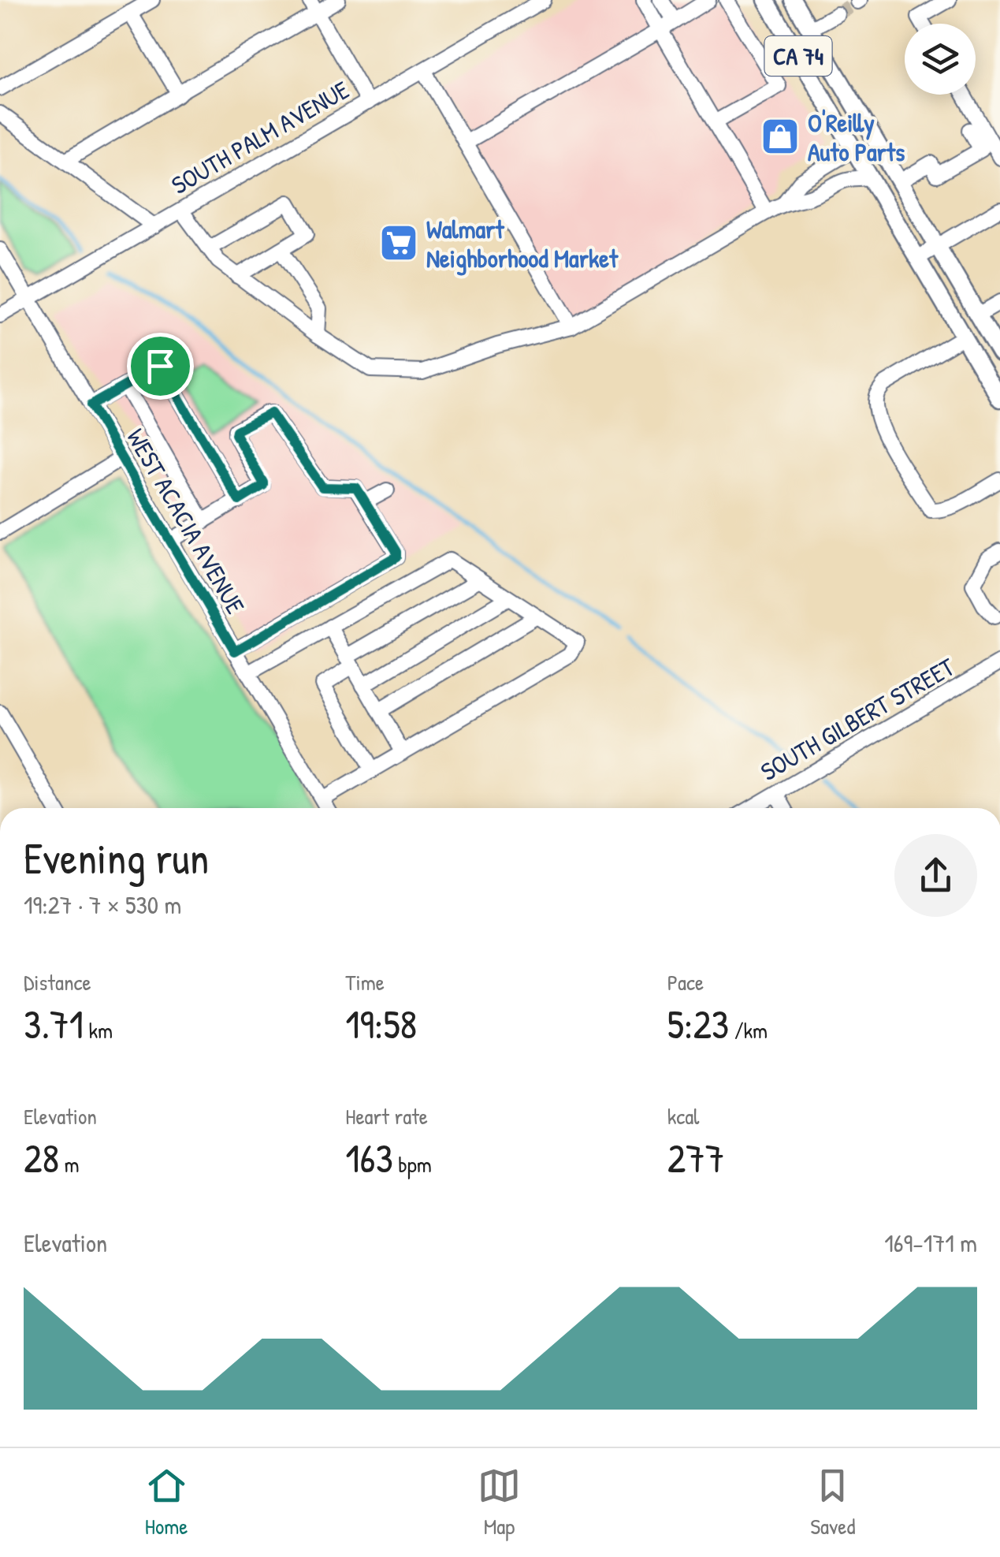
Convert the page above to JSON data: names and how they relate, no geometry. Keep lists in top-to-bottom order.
{
  "streets": {
    "main road": ["CA 74"],
    "street": ["SOUTH PALM AVENUE", "WEST ACACIA AVENUE", "SOUTH GILBERT STREET"]
  },
  "crossings": [
    ["SOUTH PALM AVENUE", "WEST ACACIA AVENUE"]
  ],
  "places": {
    "shop": ["O'Reilly Auto Parts"],
    "supermarket": ["Walmart Neighborhood Market"]
  },
  "page": {
    "heading": ["Evening run", "19:27 · 7 × 530 m"],
    "stats": [
      ["Distance", "3.71 km"],
      ["Time", "19:58"],
      ["Pace", "5:23 /km"],
      ["Elevation", "28 m"],
      ["Heart rate", "163 bpm"],
      ["kcal", "277"]
    ],
    "chart": ["Elevation", "169–171 m"],
    "tabs": ["Home", "Map", "Saved"]
  }
}
